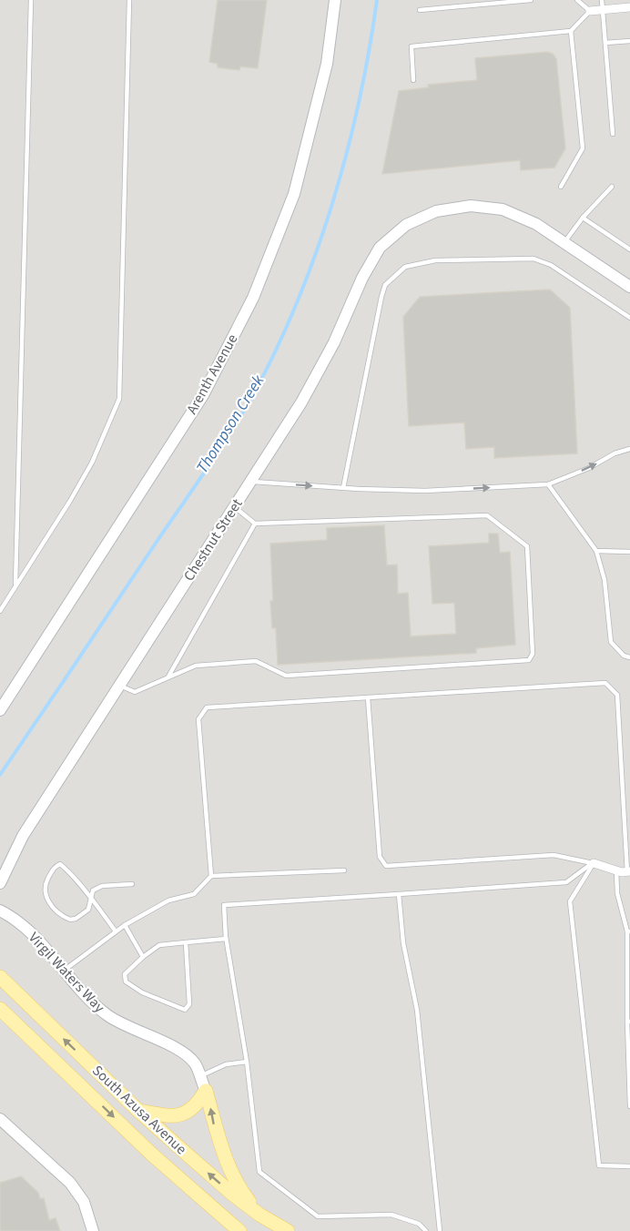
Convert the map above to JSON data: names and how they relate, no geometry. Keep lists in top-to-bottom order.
{
  "streets": {
    "main road": ["South Azusa Avenue"],
    "street": ["Arenth Avenue", "Chestnut Street", "Virgil Waters Way"]
  },
  "water": ["Thompson Creek"]
}
